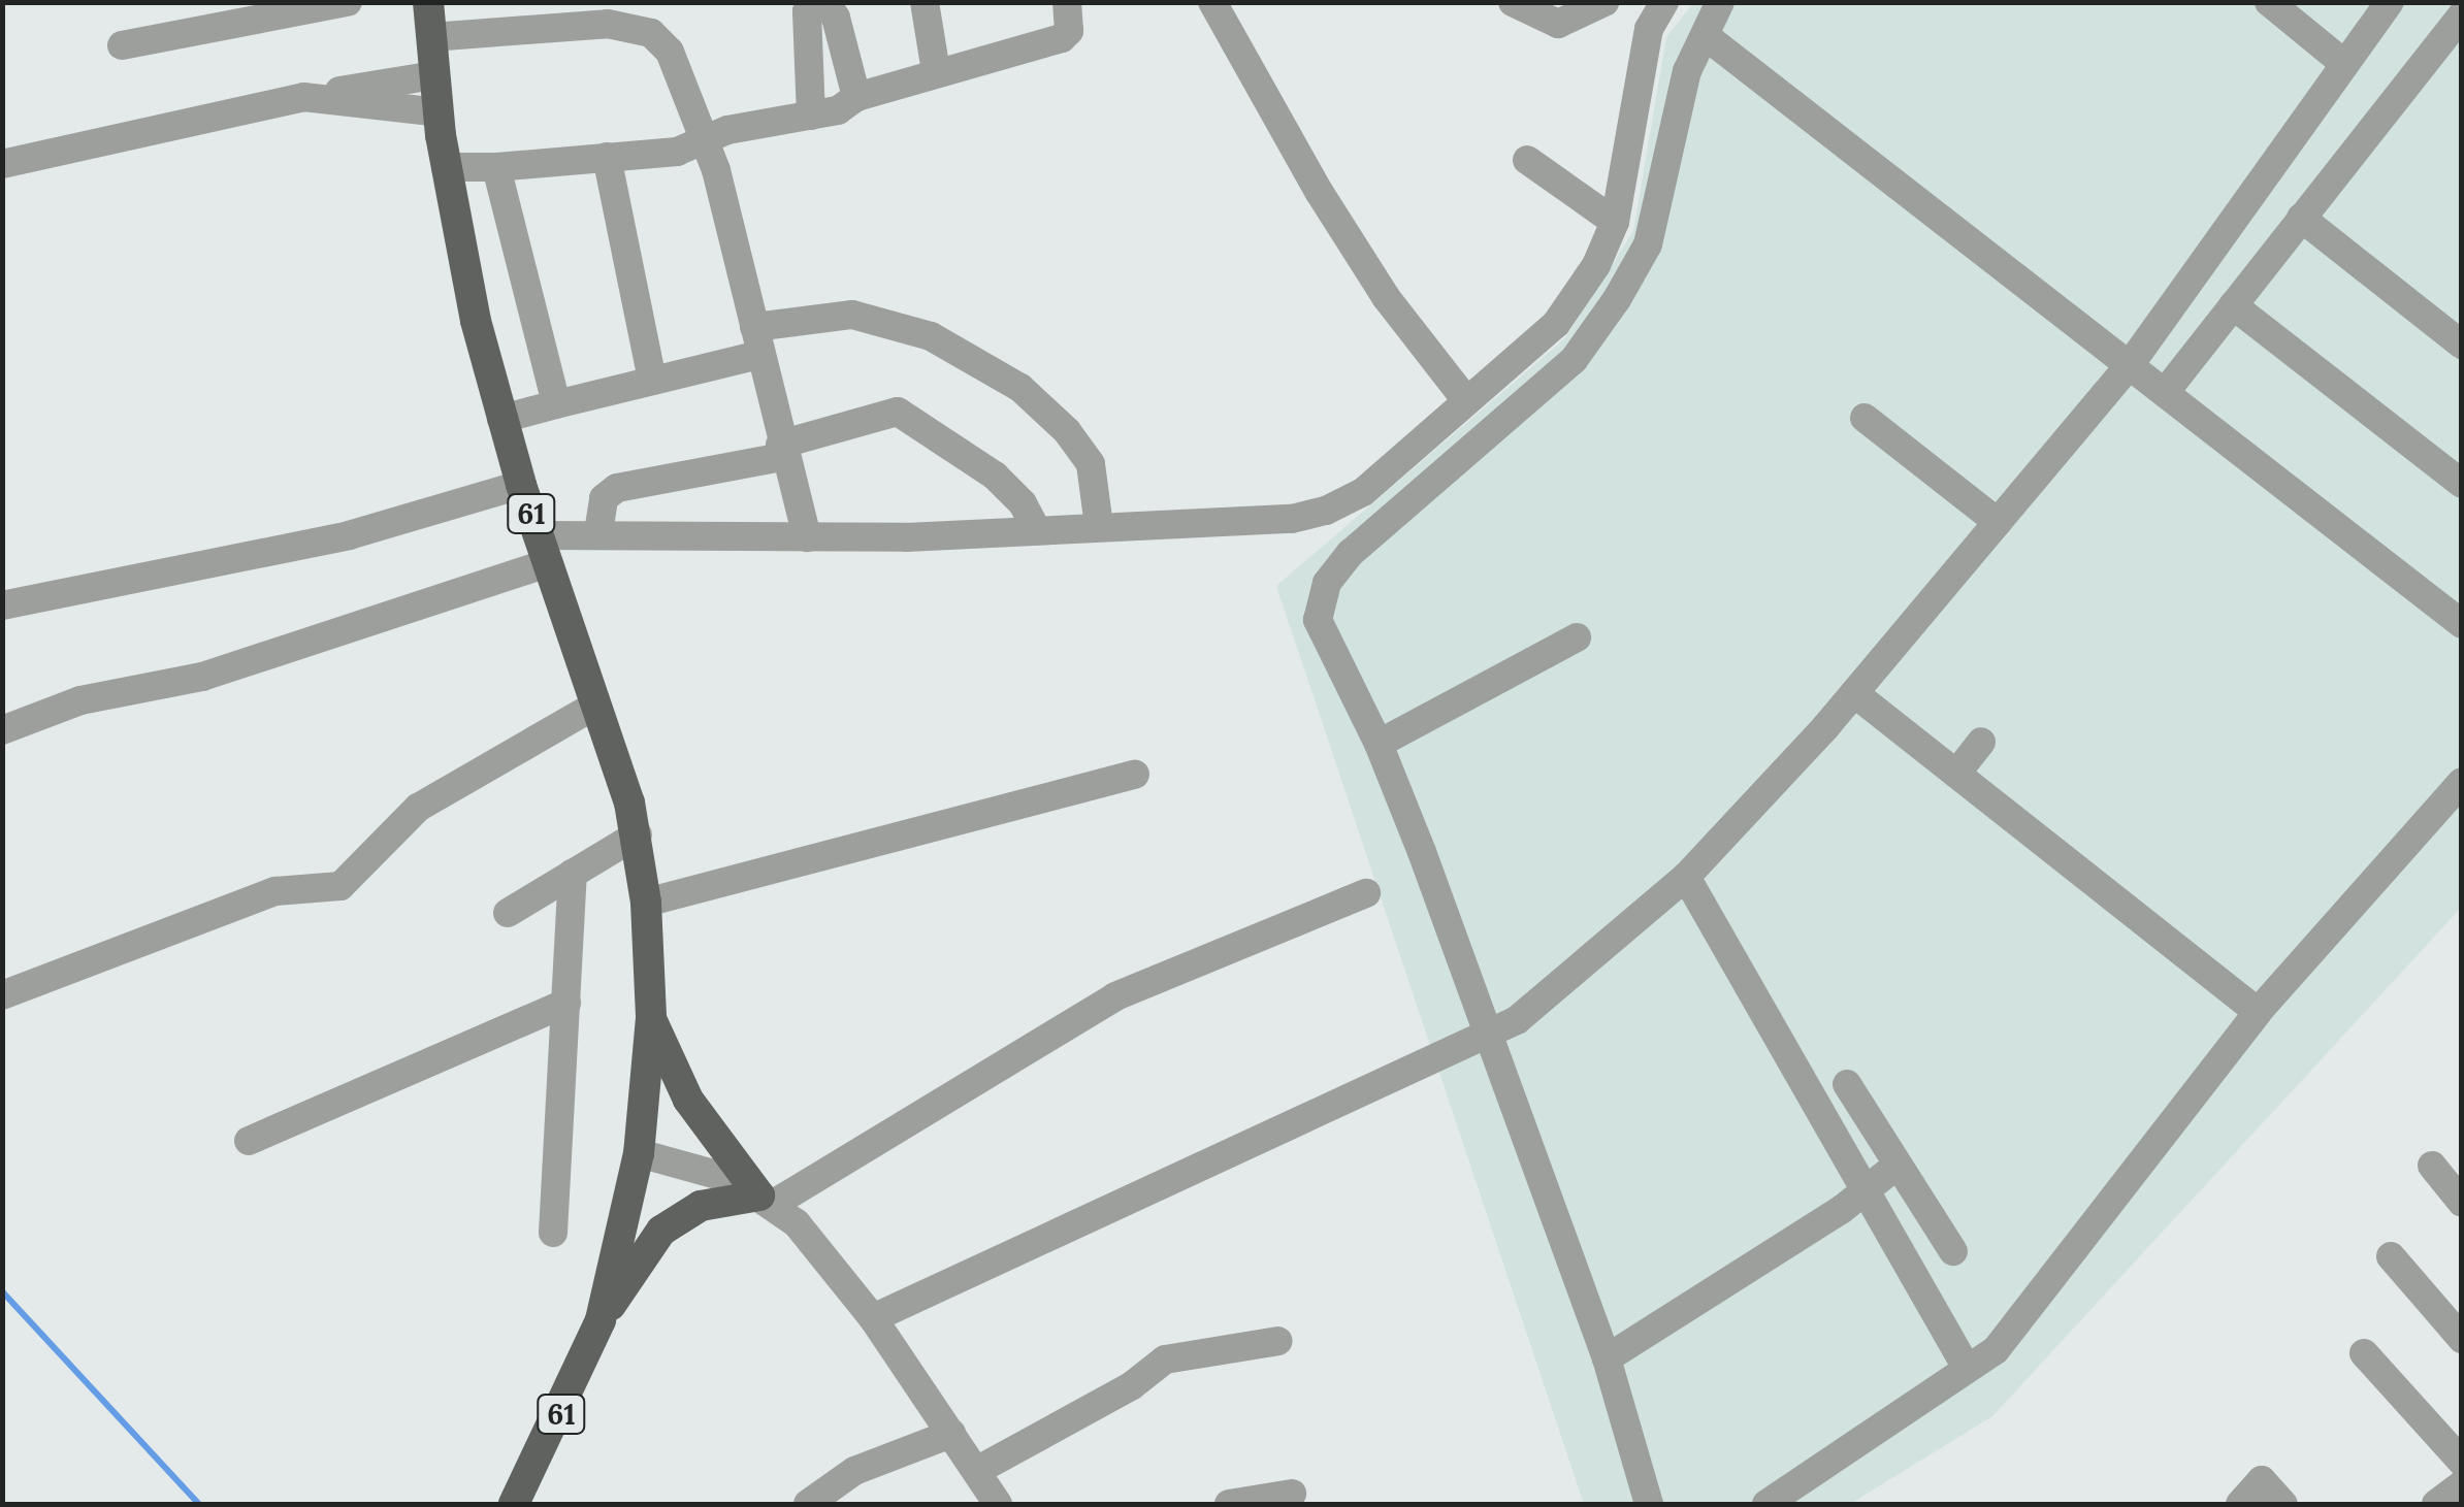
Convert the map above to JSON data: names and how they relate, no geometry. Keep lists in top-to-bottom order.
{
  "streets": {
    "main road": ["61"]
  }
}
